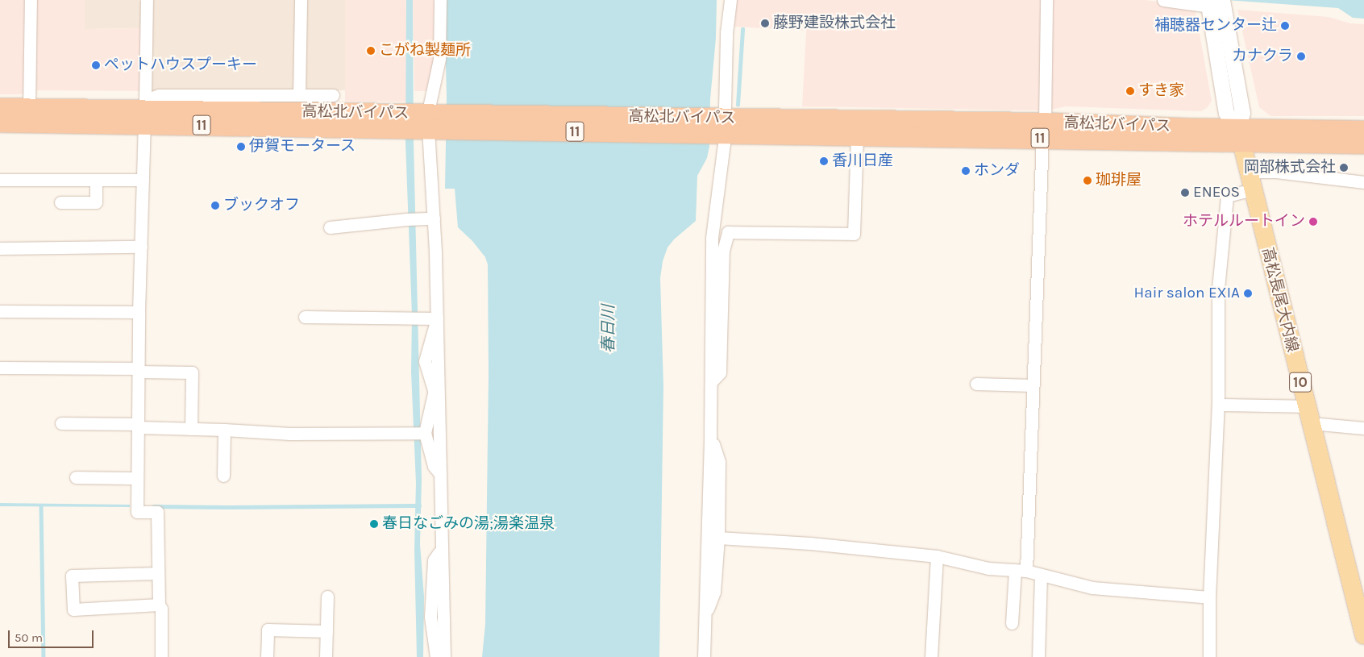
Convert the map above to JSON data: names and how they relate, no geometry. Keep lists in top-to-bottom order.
{
  "streets": {
    "highway": ["高松北バイパス", "11"],
    "main road": ["高松長尾大内線", "10"]
  },
  "crossings": [
    ["高松北バイパス", "高松長尾大内線"]
  ],
  "water": ["春日川"],
  "places": [
    "藤野建設株式会社",
    "補聴器センター辻",
    "こがね製麺所",
    "カナクラ",
    "ペットハウスプーキー",
    "すき家",
    "伊賀モータース",
    "香川日産",
    "岡部株式会社",
    "ホンダ",
    "珈琲屋",
    "ENEOS",
    "ブックオフ",
    "ホテルルートイン",
    "Hair salon EXIA",
    "春日なごみの湯;湯楽温泉"
  ],
  "scale_bar": "50 m"
}
